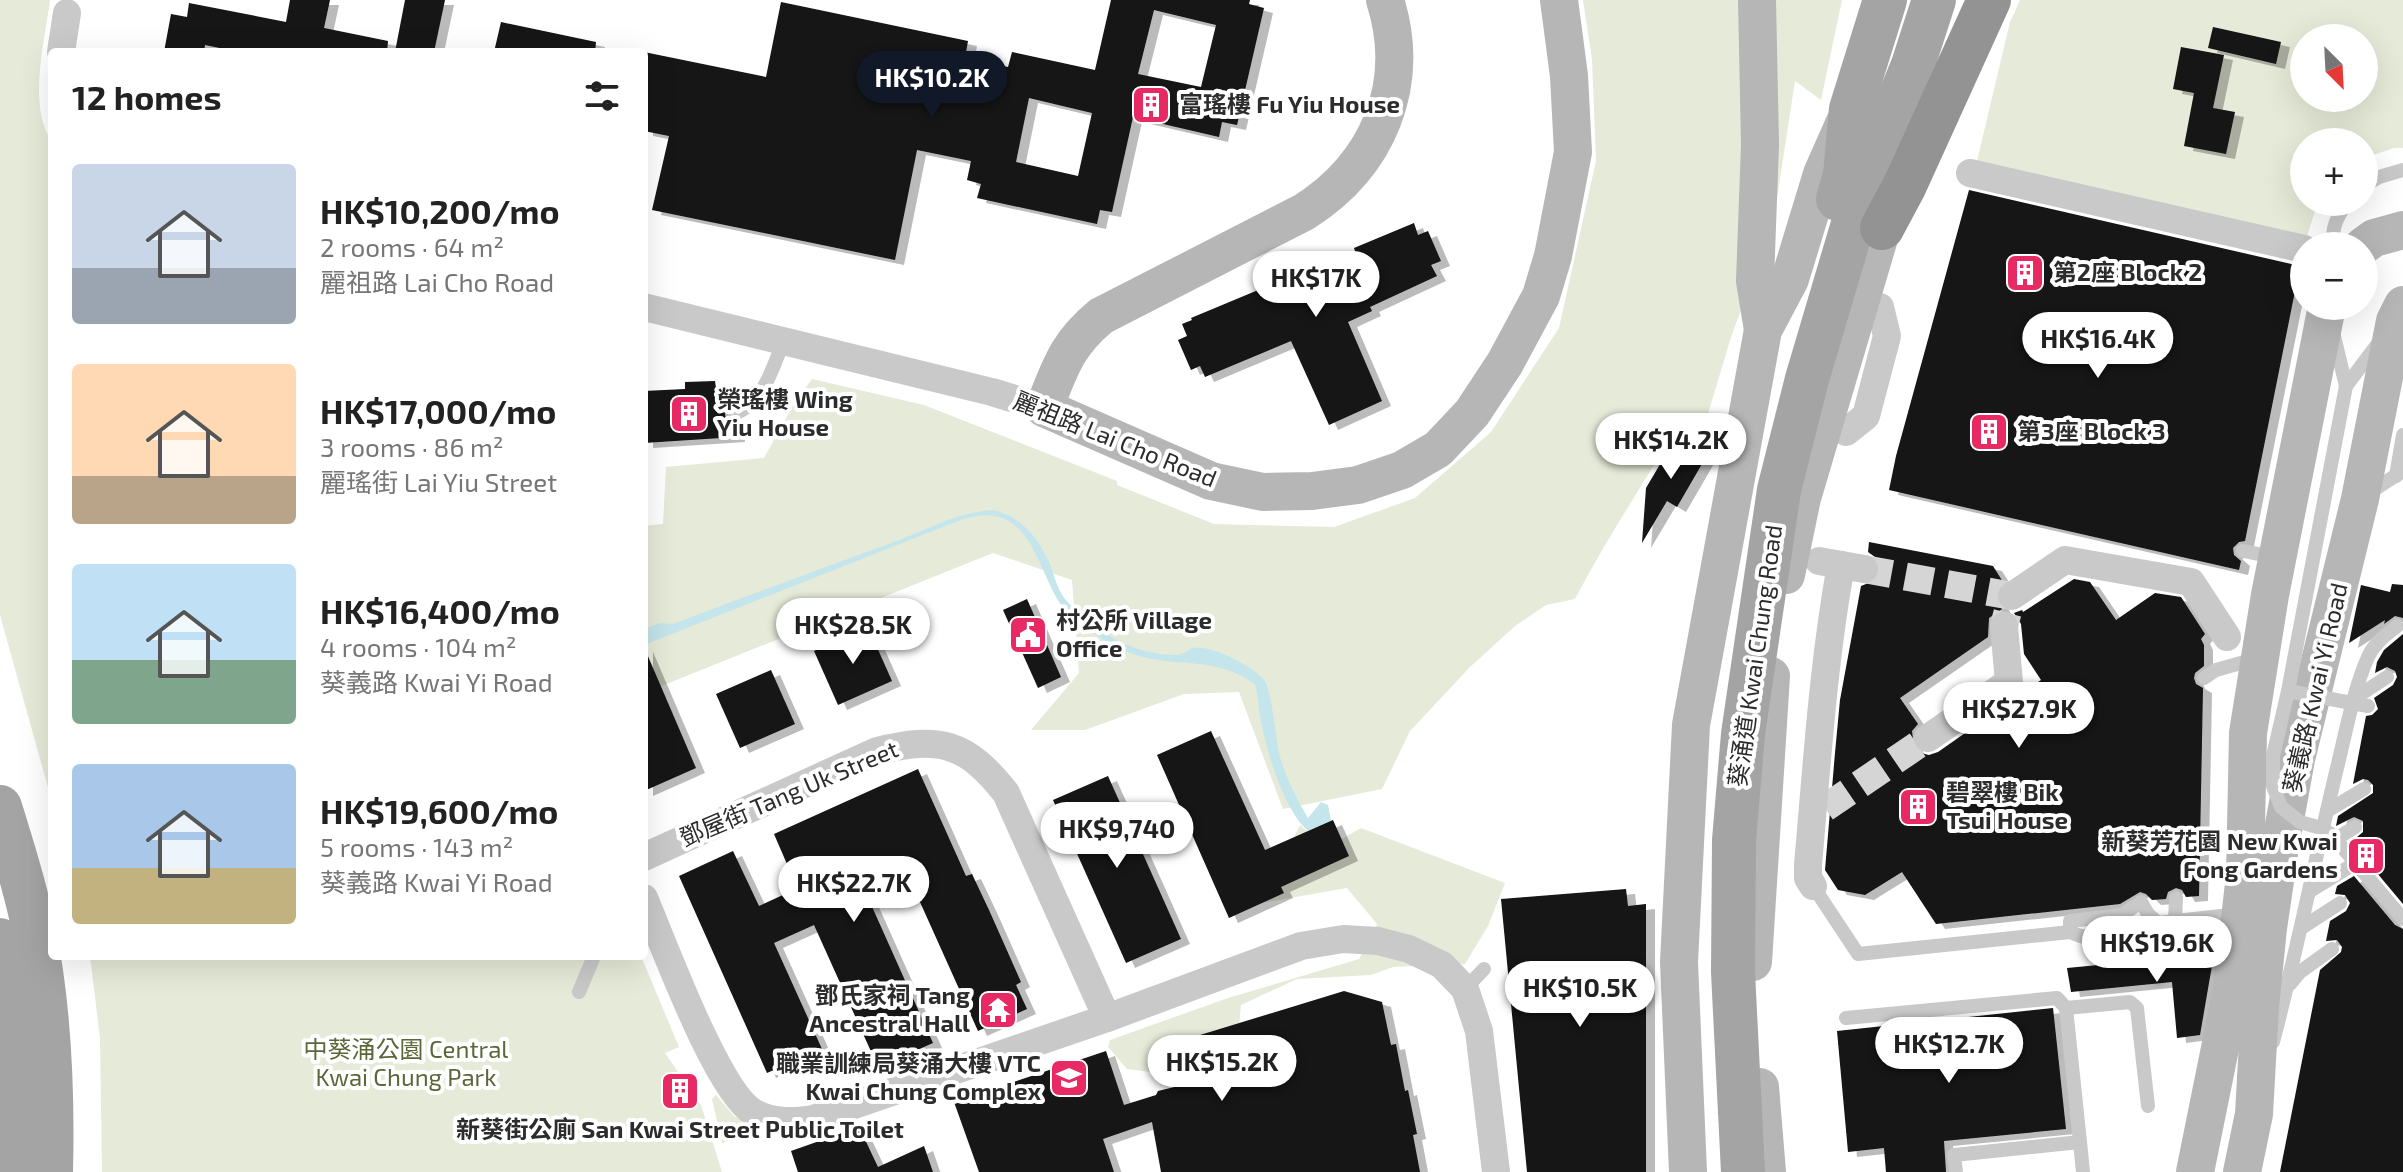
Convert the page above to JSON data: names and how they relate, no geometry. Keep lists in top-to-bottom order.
{
  "streets": {
    "main road": ["葵涌道 Kwai Chung Road"],
    "street": ["麗祖路 Lai Cho Road", "葵義路 Kwai Yi Road", "鄧屋街 Tang Uk Street"]
  },
  "parks": ["中葵涌公園 Central Kwai Chung Park"],
  "places": {
    "building": [
      "富瑤樓 Fu Yiu House",
      "第2座 Block 2",
      "榮瑤樓 Wing Yiu House",
      "第3座 Block 3",
      "碧翠樓 Bik Tsui House",
      "新葵芳花園 New Kwai Fong Gardens",
      "新葵街公廁 San Kwai Street Public Toilet"
    ],
    "public building": ["村公所 Village Office"],
    "temple": ["鄧氏家祠 Tang Ancestral Hall"],
    "school or university": ["職業訓練局葵涌大樓 VTC Kwai Chung Complex"]
  },
  "north": "bottom right",
  "page": {
    "map_buttons": ["+", "−"],
    "heading": "12 homes",
    "price": [
      "HK$10.2K",
      "HK$17K",
      "HK$16.4K",
      "HK$14.2K",
      "HK$28.5K",
      "HK$27.9K",
      "HK$9,740",
      "HK$22.7K",
      "HK$19.6K",
      "HK$10.5K",
      "HK$12.7K",
      "HK$15.2K"
    ],
    "list": [
      {
        "name": "HK$10,200/mo",
        "note": "2 rooms · 64 m² · 麗祖路 Lai Cho Road"
      },
      {
        "name": "HK$17,000/mo",
        "note": "3 rooms · 86 m² · 麗瑤街 Lai Yiu Street"
      },
      {
        "name": "HK$16,400/mo",
        "note": "4 rooms · 104 m² · 葵義路 Kwai Yi Road"
      },
      {
        "name": "HK$19,600/mo",
        "note": "5 rooms · 143 m² · 葵義路 Kwai Yi Road"
      }
    ]
  }
}
